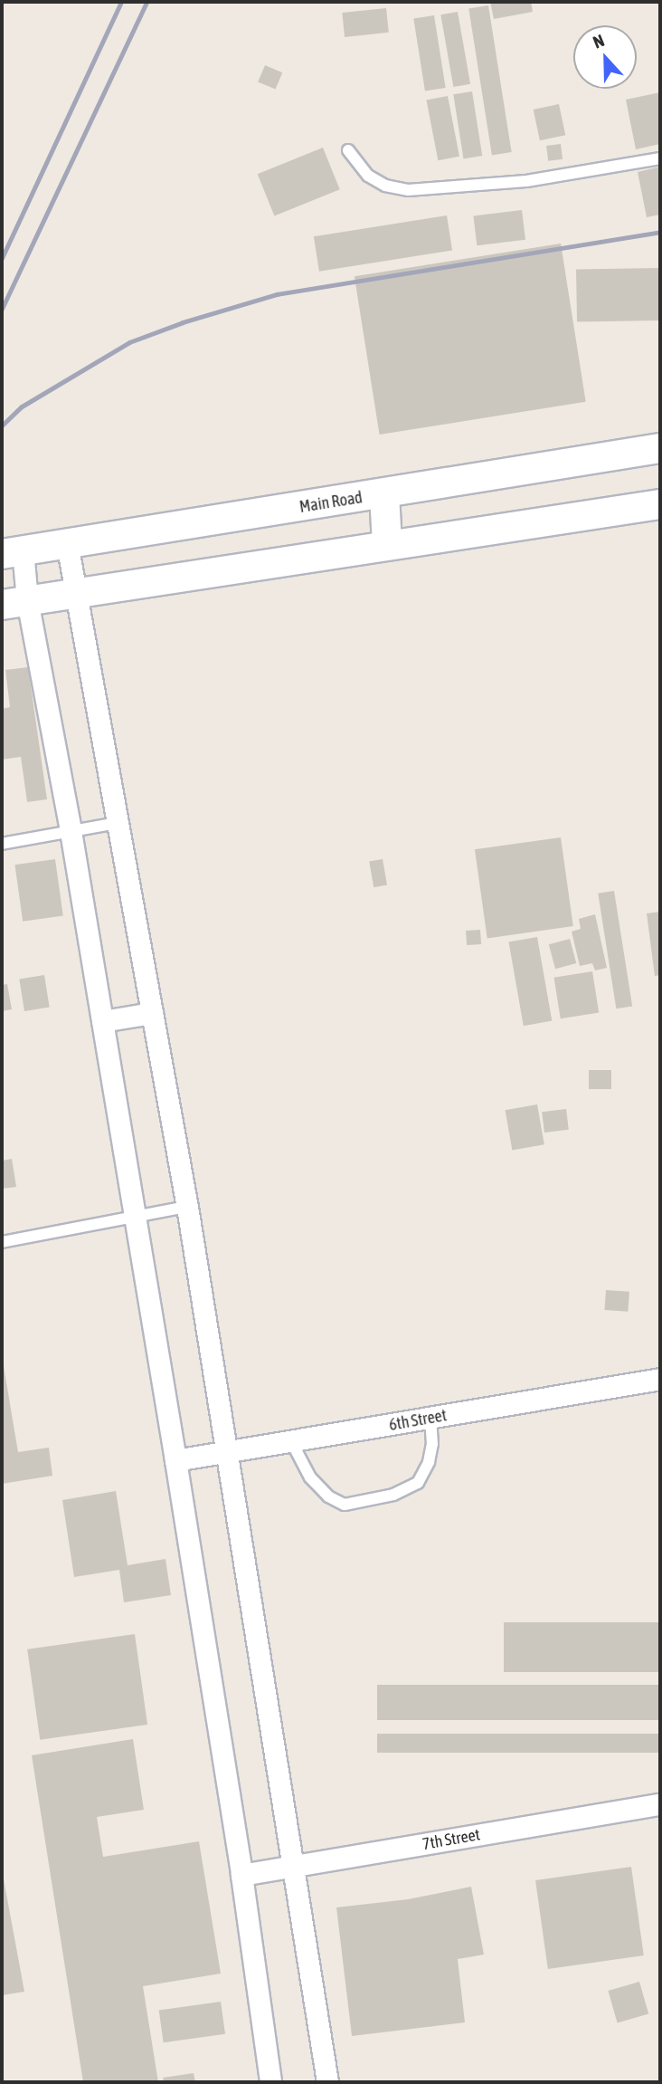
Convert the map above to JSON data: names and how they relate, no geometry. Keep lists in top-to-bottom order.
{
  "streets": {
    "main road": ["Main Road"],
    "street": ["6th Street", "7th Street"]
  },
  "north": "top"
}
